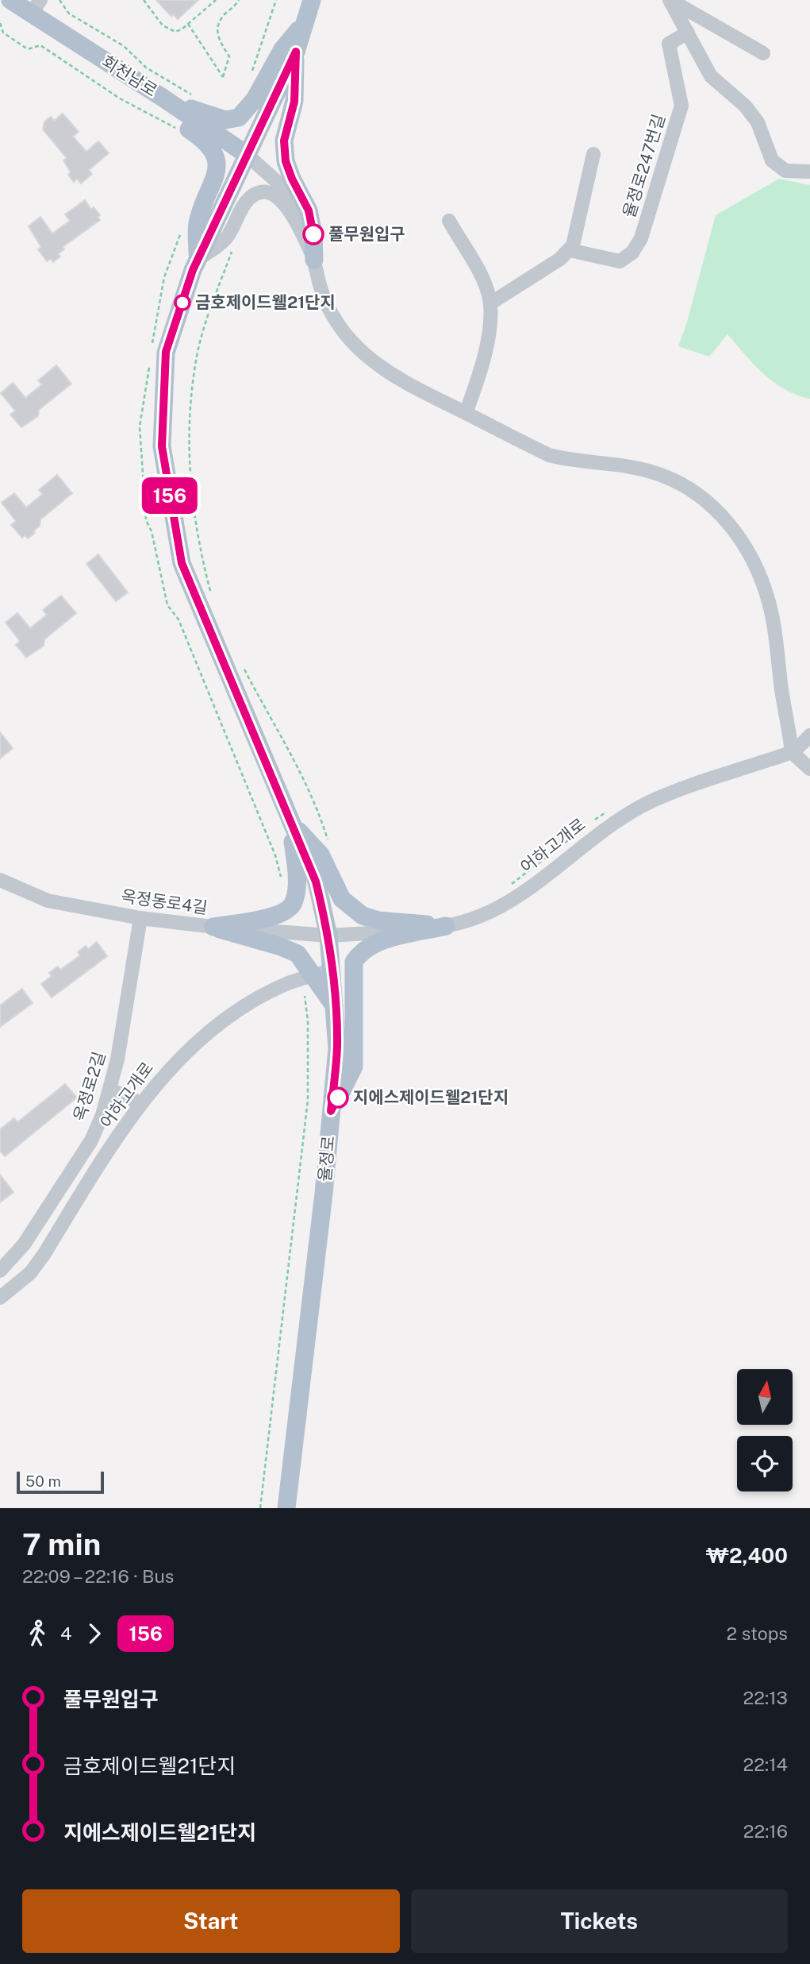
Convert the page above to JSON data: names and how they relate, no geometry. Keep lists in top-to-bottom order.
{
  "streets": {
    "main road": ["회천남로", "율정로"],
    "street": [
      "율정로247번길",
      "어하고개로",
      "옥정동로4길",
      "옥정로2길"
    ]
  },
  "crossings": [
    ["회천남로", "율정로"],
    ["어하고개로", "옥정동로4길"],
    ["어하고개로", "율정로"],
    ["옥정동로4길", "옥정로2길"],
    ["옥정동로4길", "율정로"]
  ],
  "places": ["풀무원입구", "금호제이드웰21단지", "지에스제이드웰21단지"],
  "lines": ["bus line 156"],
  "scale_bar": "50 m",
  "north": "top",
  "page": {
    "on_map": "156",
    "scale": "50 m",
    "heading": ["7 min", "22:09 – 22:16 · Bus", "₩2,400"],
    "legs": ["4", "156", "2 stops"],
    "list": [
      {
        "name": "풀무원입구",
        "value": "22:13"
      },
      {
        "name": "금호제이드웰21단지",
        "value": "22:14"
      },
      {
        "name": "지에스제이드웰21단지",
        "value": "22:16"
      }
    ],
    "buttons": ["Start", "Tickets"]
  }
}
